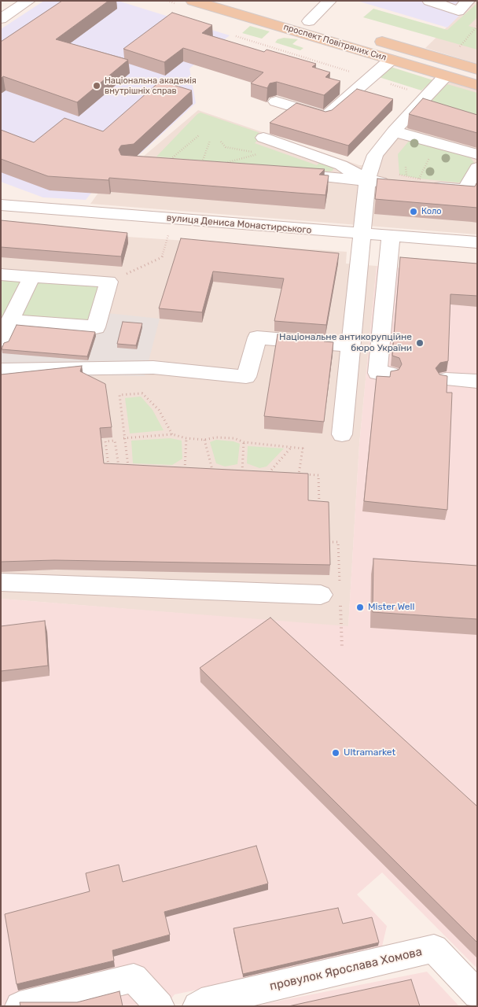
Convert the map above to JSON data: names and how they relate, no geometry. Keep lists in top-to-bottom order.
{
  "streets": {
    "main road": ["проспект Повітряних Сил"],
    "street": ["вулиця Дениса Монастирського", "провулок Ярослава Хомова"]
  },
  "places": [
    "Національна академія внутрішніх справ",
    "Коло",
    "Національне антикорупційне бюро України",
    "Mister Well",
    "Ultramarket"
  ]
}
